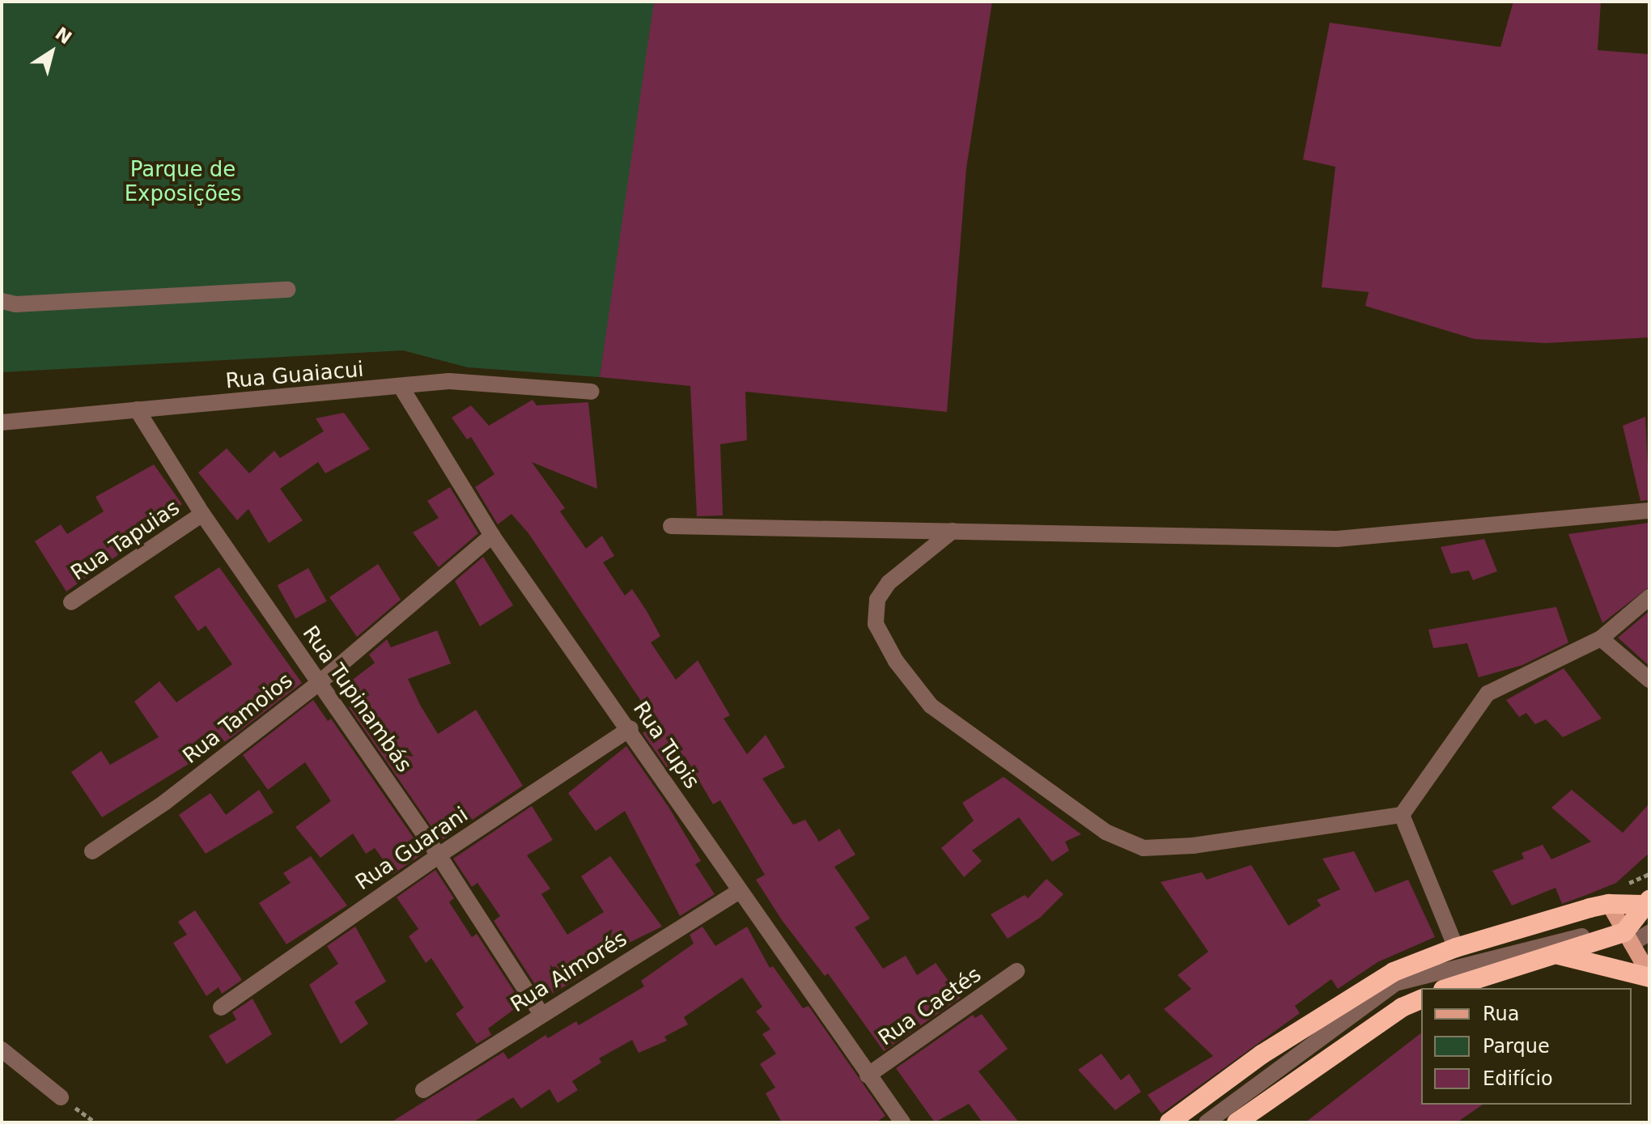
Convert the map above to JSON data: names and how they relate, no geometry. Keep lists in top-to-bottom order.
{
  "streets": {
    "street": [
      "Rua Guaiacui",
      "Rua Tapuias",
      "Rua Tupinambás",
      "Rua Tamoios",
      "Rua Tupis",
      "Rua Guarani",
      "Rua Aimorés",
      "Rua Caetés"
    ]
  },
  "crossings": [
    ["Rua Guaiacui", "Rua Tupinambás"],
    ["Rua Guaiacui", "Rua Tupis"],
    ["Rua Tapuias", "Rua Tupinambás"],
    ["Rua Tupinambás", "Rua Tamoios"],
    ["Rua Tupinambás", "Rua Guarani"],
    ["Rua Tupinambás", "Rua Aimorés"],
    ["Rua Tamoios", "Rua Tupis"],
    ["Rua Tupis", "Rua Guarani"],
    ["Rua Tupis", "Rua Aimorés"],
    ["Rua Tupis", "Rua Caetés"]
  ],
  "parks": ["Parque de Exposições"],
  "legend": ["Rua", "Parque", "Edifício"],
  "north": "top right"
}
